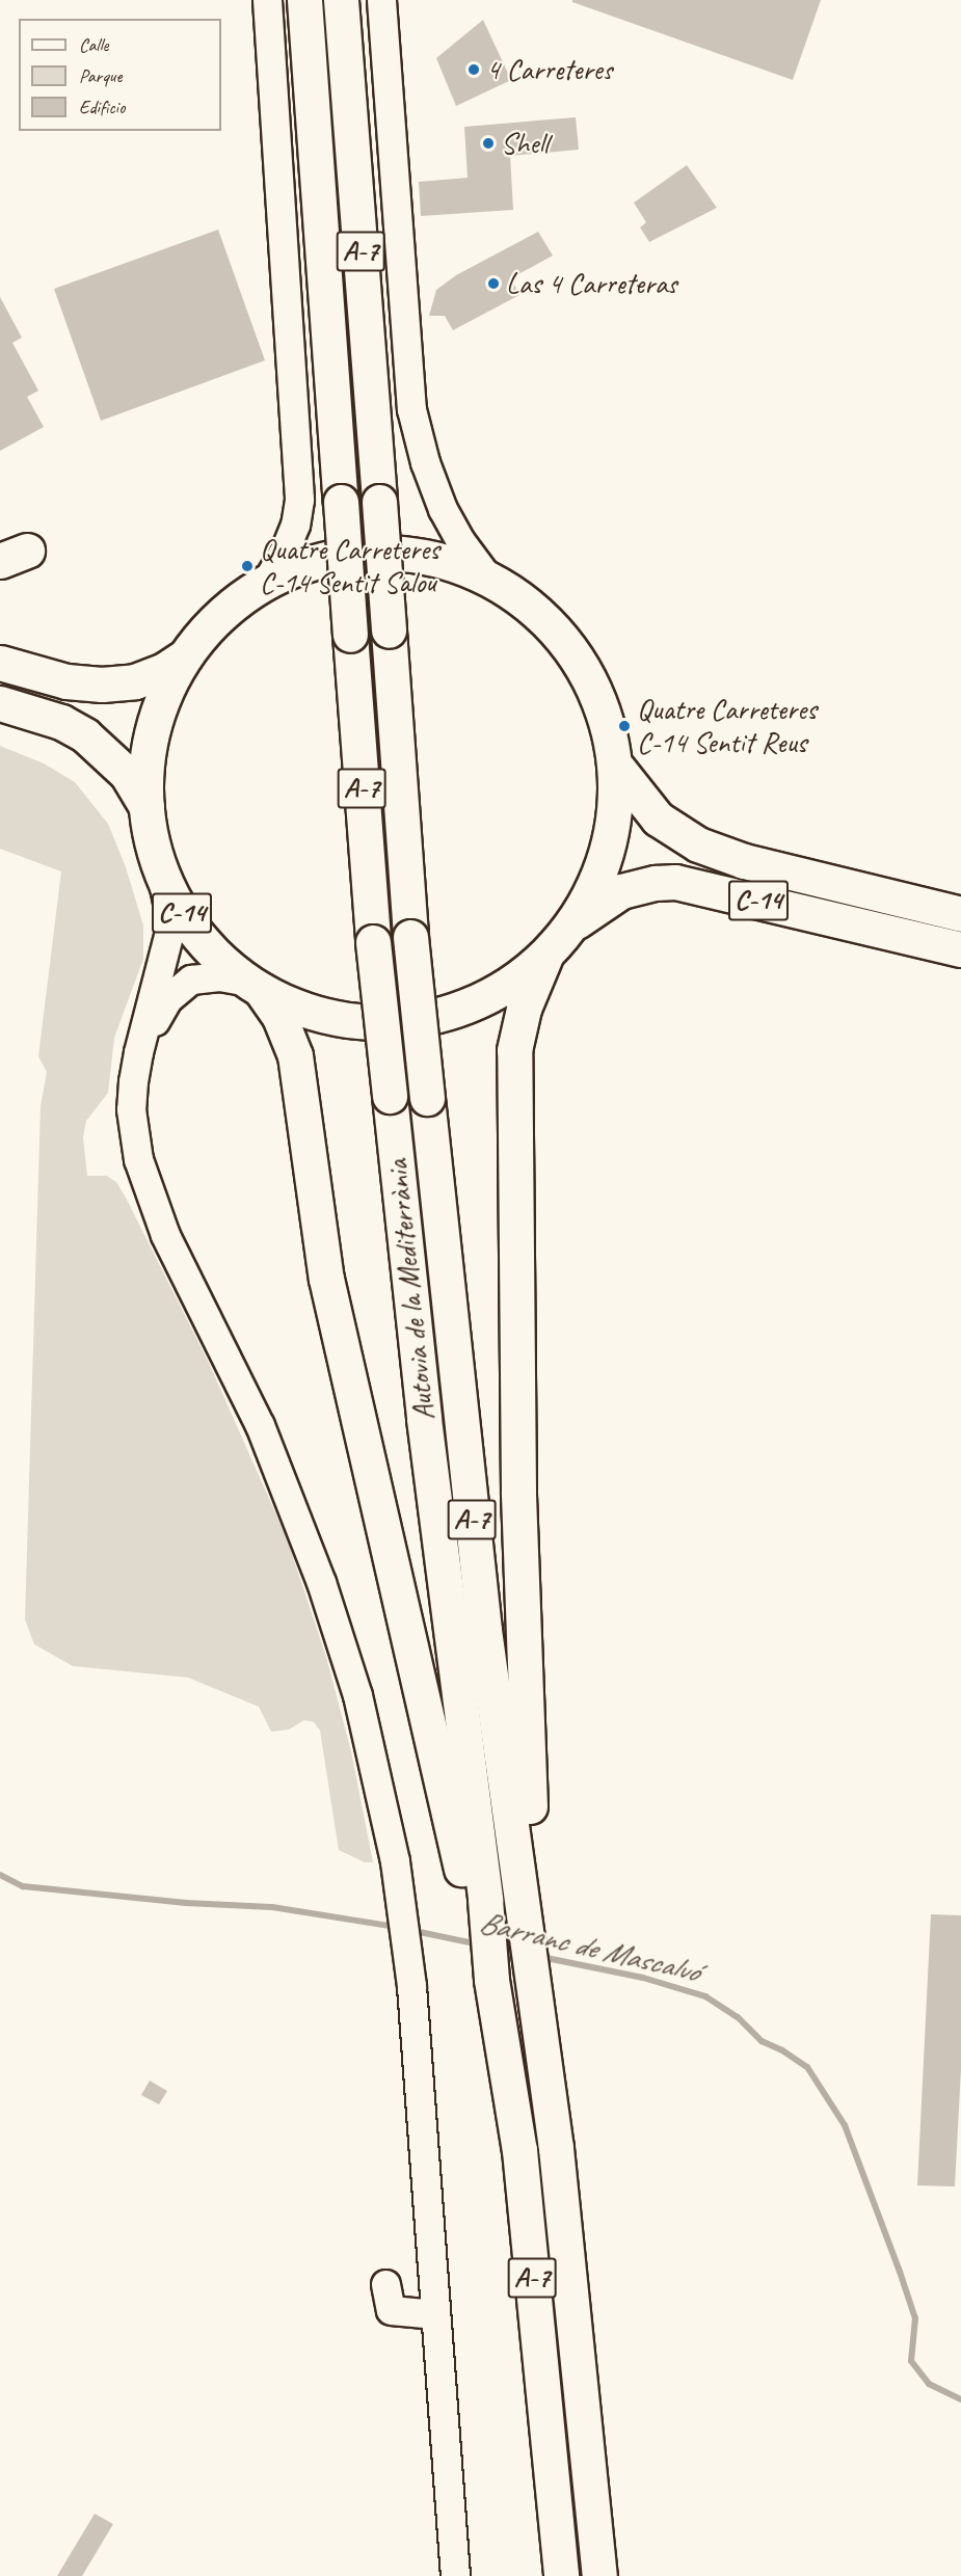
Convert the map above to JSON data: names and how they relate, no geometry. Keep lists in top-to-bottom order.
{
  "streets": {
    "highway": ["A-7", "C-14", "Autovia de la Mediterrània"]
  },
  "water": ["Barranc de Mascalvó"],
  "places": [
    "4 Carreteres",
    "Shell",
    "Las 4 Carreteras",
    "Quatre Carreteres C-14 Sentit Salou",
    "Quatre Carreteres C-14 Sentit Reus"
  ],
  "legend": ["Calle", "Parque", "Edificio"]
}
